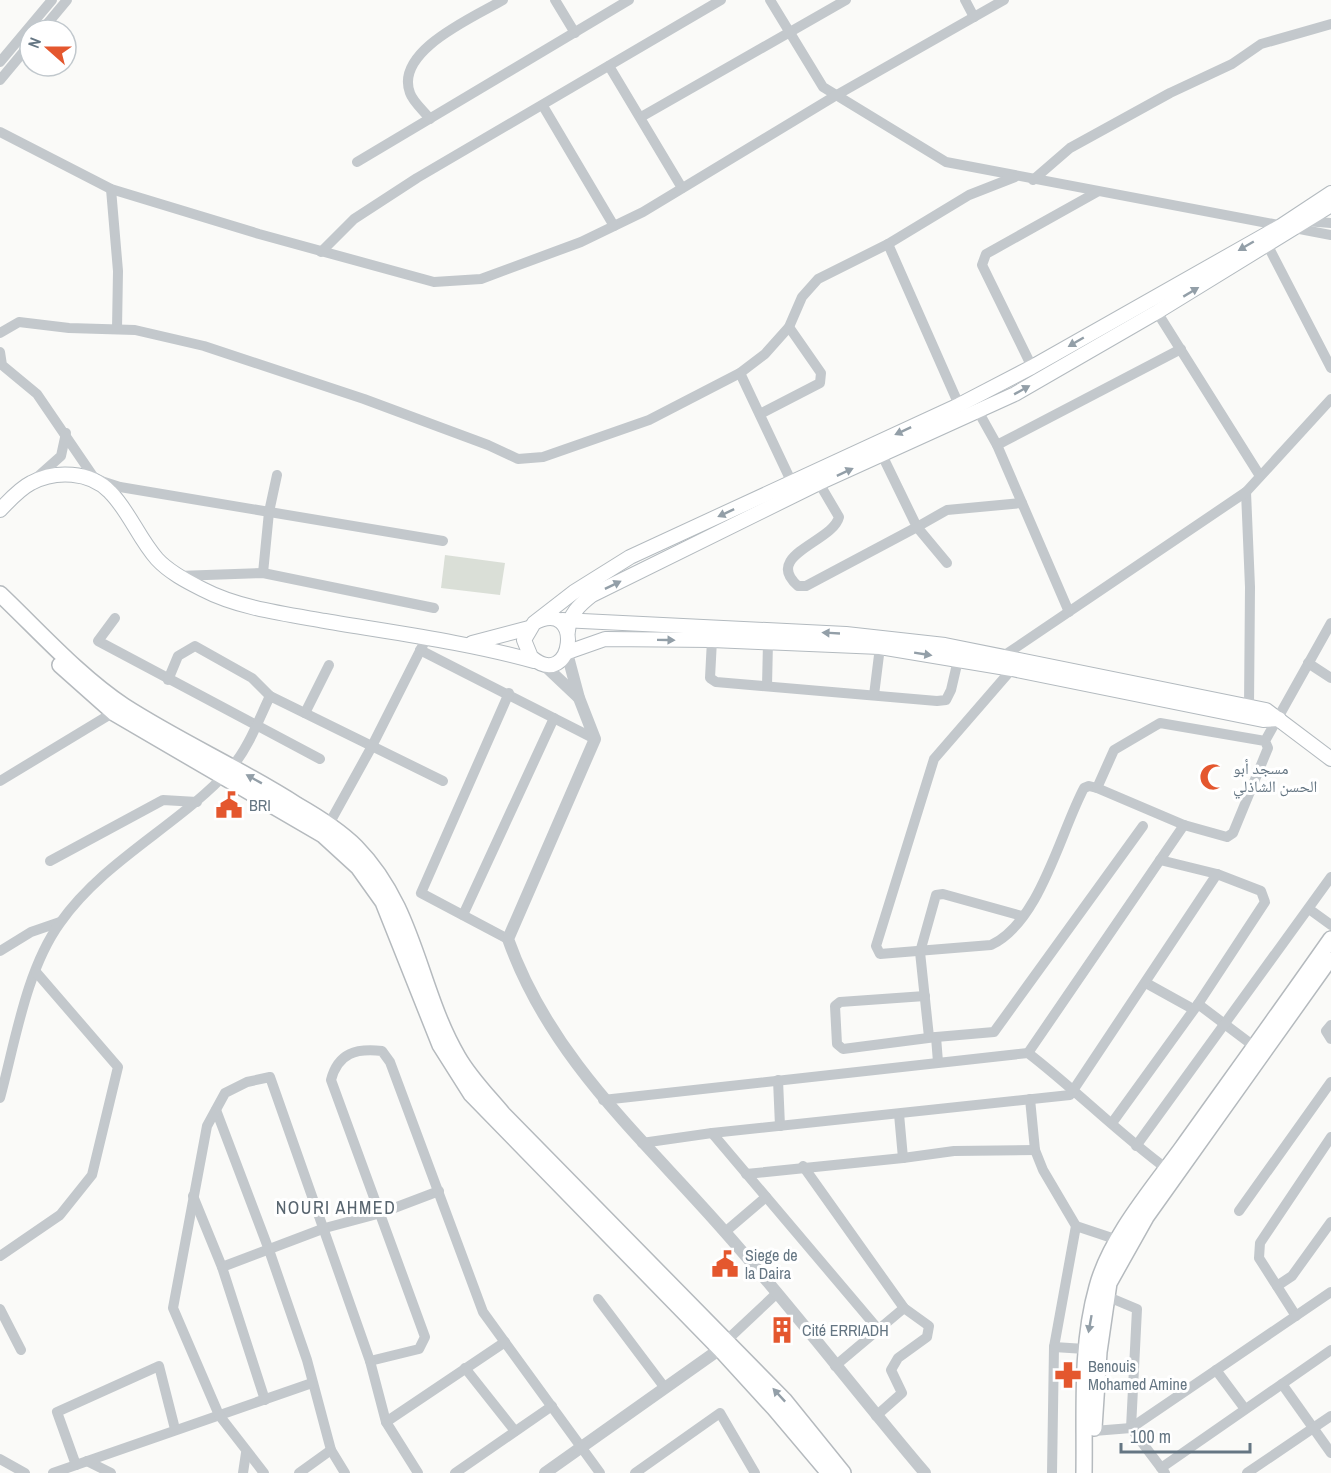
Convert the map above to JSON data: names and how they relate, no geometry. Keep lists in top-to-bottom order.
{
  "districts": ["NOURI AHMED"],
  "places": {
    "mosque": ["مسجد أبو الحسن الشاذلي"],
    "public building": ["BRI", "Siege de la Daira"],
    "building": ["Cité ERRIADH"],
    "pharmacy": ["Benouis Mohamed Amine"]
  },
  "scale_bar": "100 m",
  "north": "left"
}
